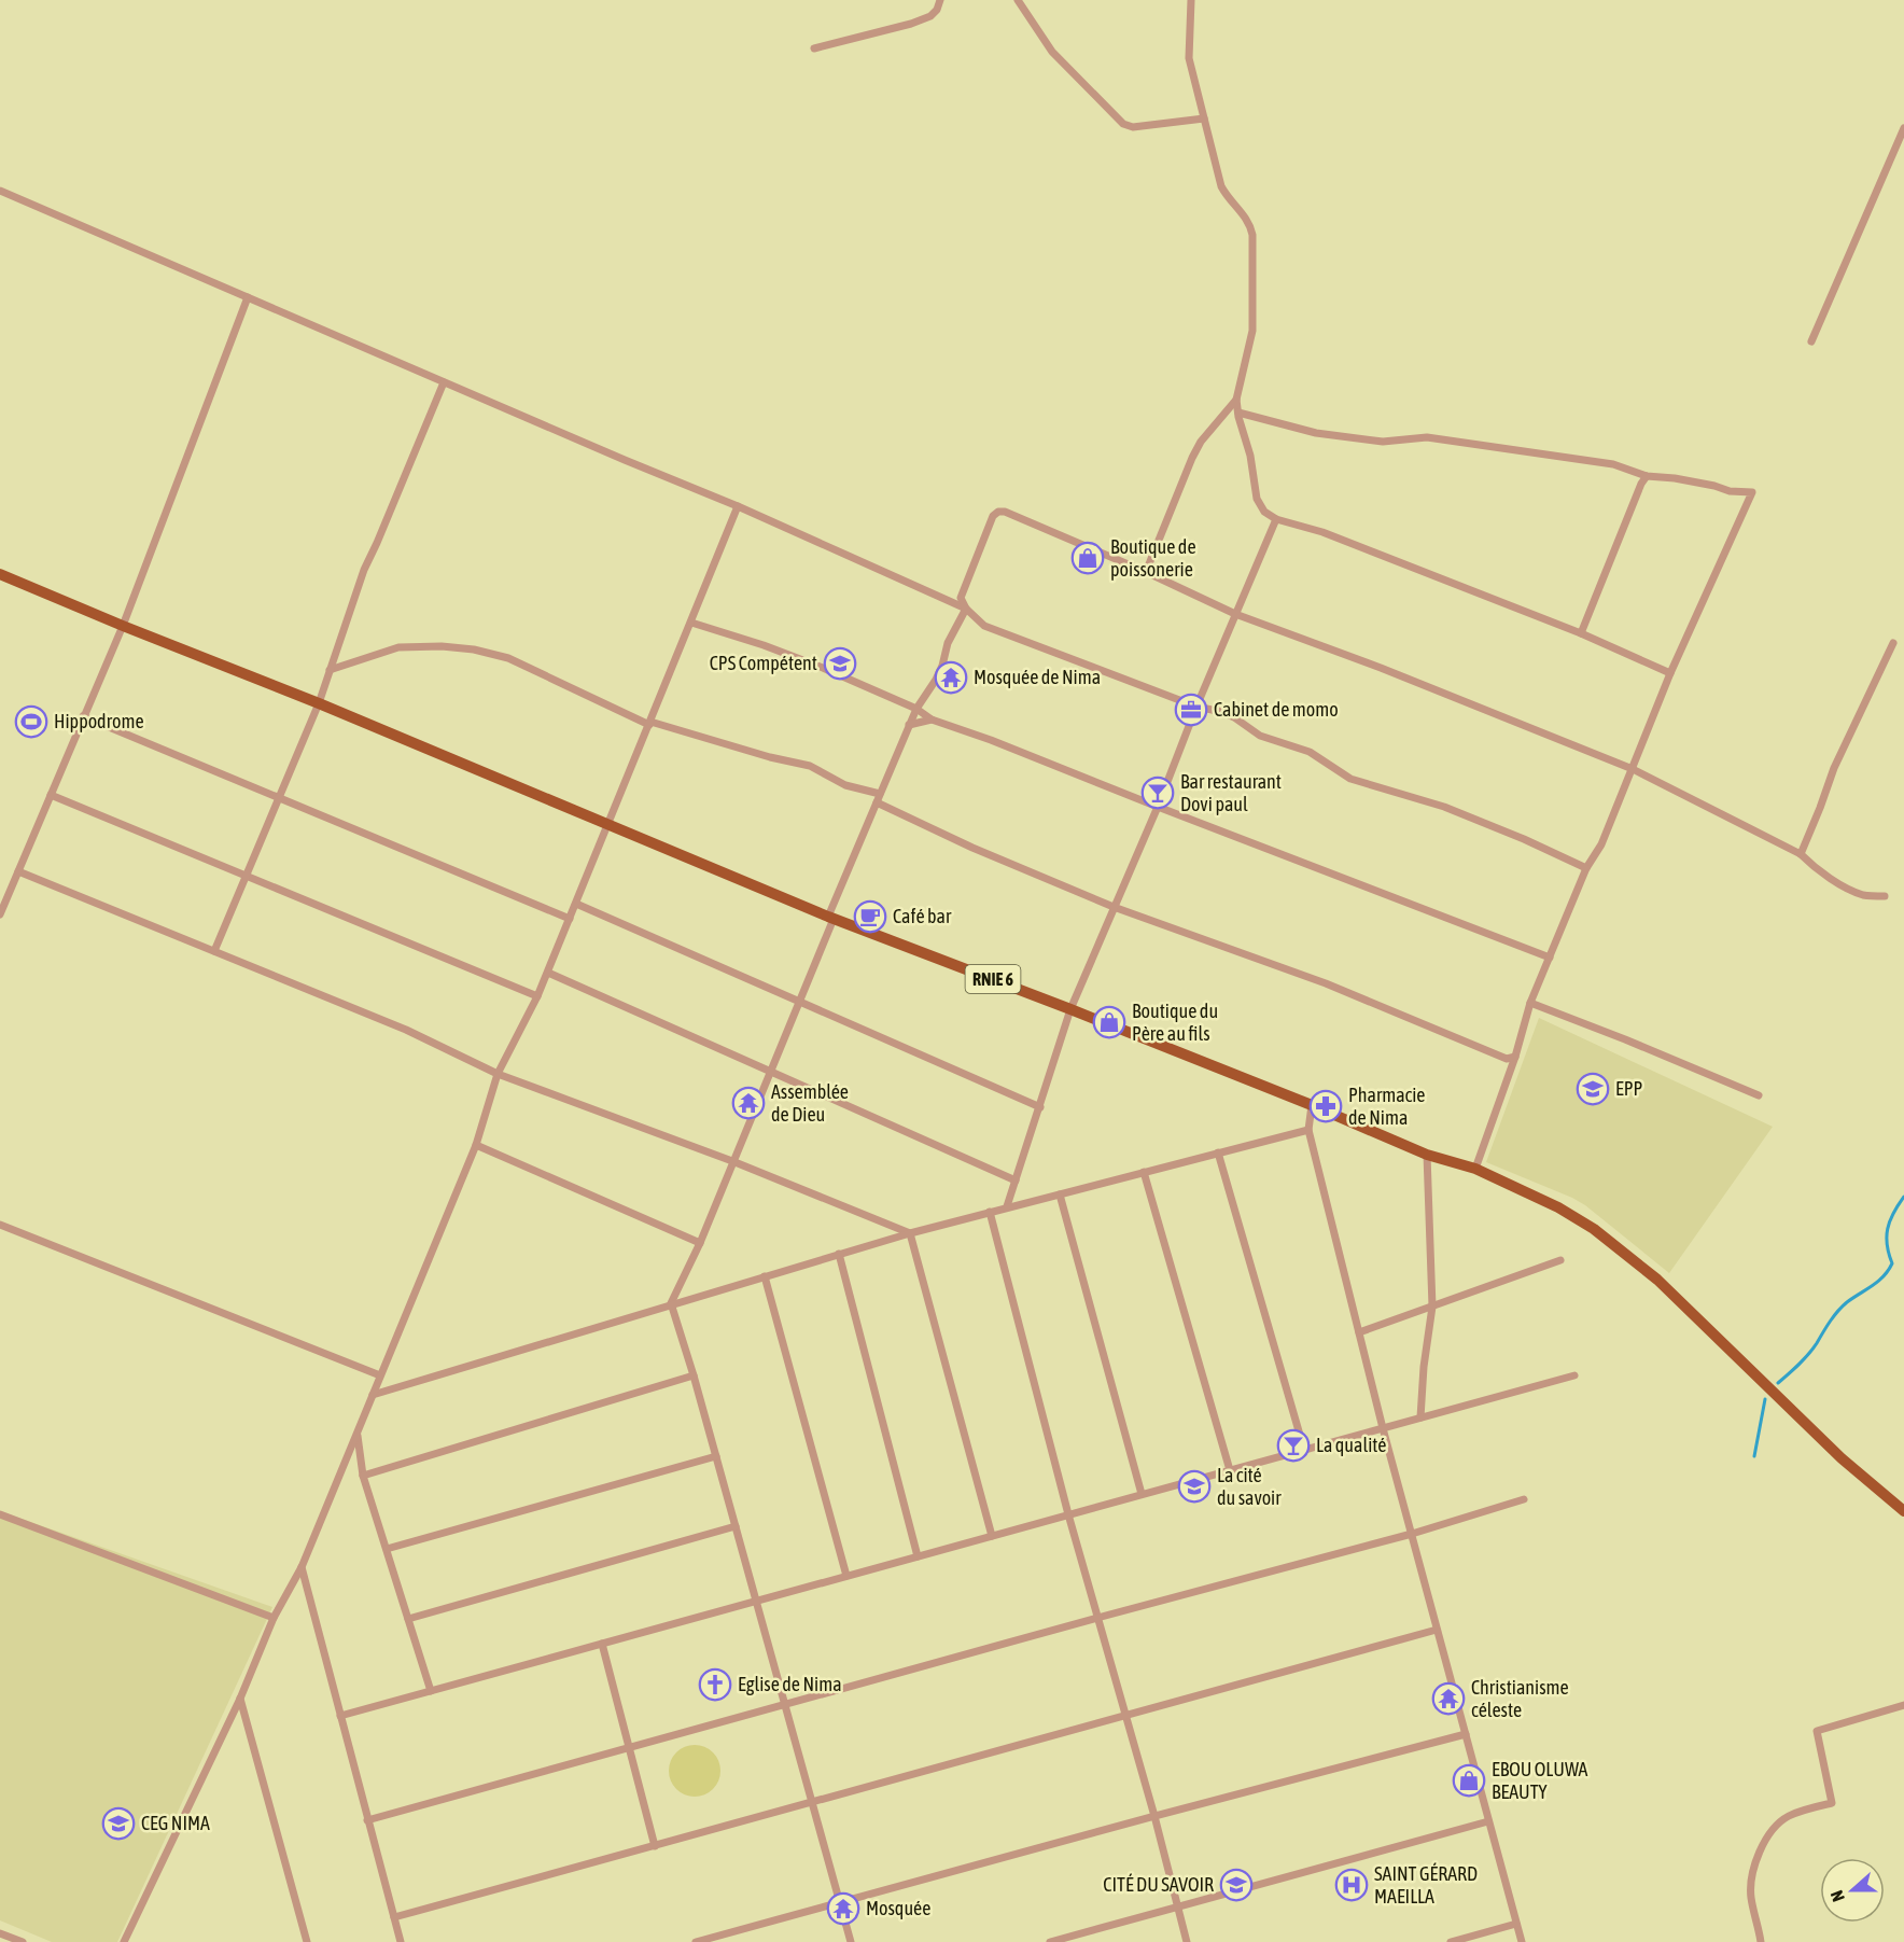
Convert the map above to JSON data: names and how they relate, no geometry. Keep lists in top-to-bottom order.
{
  "streets": {
    "main road": ["RNIE 6"]
  },
  "places": {
    "shop": ["Boutique de poissonerie", "Boutique du Père au fils", "EBOU OLUWA BEAUTY"],
    "school or university": [
      "CPS Compétent",
      "EPP",
      "La cité du savoir",
      "CEG NIMA",
      "CITÉ DU SAVOIR"
    ],
    "temple": [
      "Mosquée de Nima",
      "Assemblée de Dieu",
      "Christianisme céleste",
      "Mosquée"
    ],
    "office": ["Cabinet de momo"],
    "sports": ["Hippodrome"],
    "bar": ["Bar restaurant Dovi paul", "La qualité"],
    "cafe": ["Café bar"],
    "pharmacy": ["Pharmacie de Nima"],
    "church": ["Eglise de Nima"],
    "hospital": ["SAINT GÉRARD MAEILLA"]
  },
  "north": "left"
}
